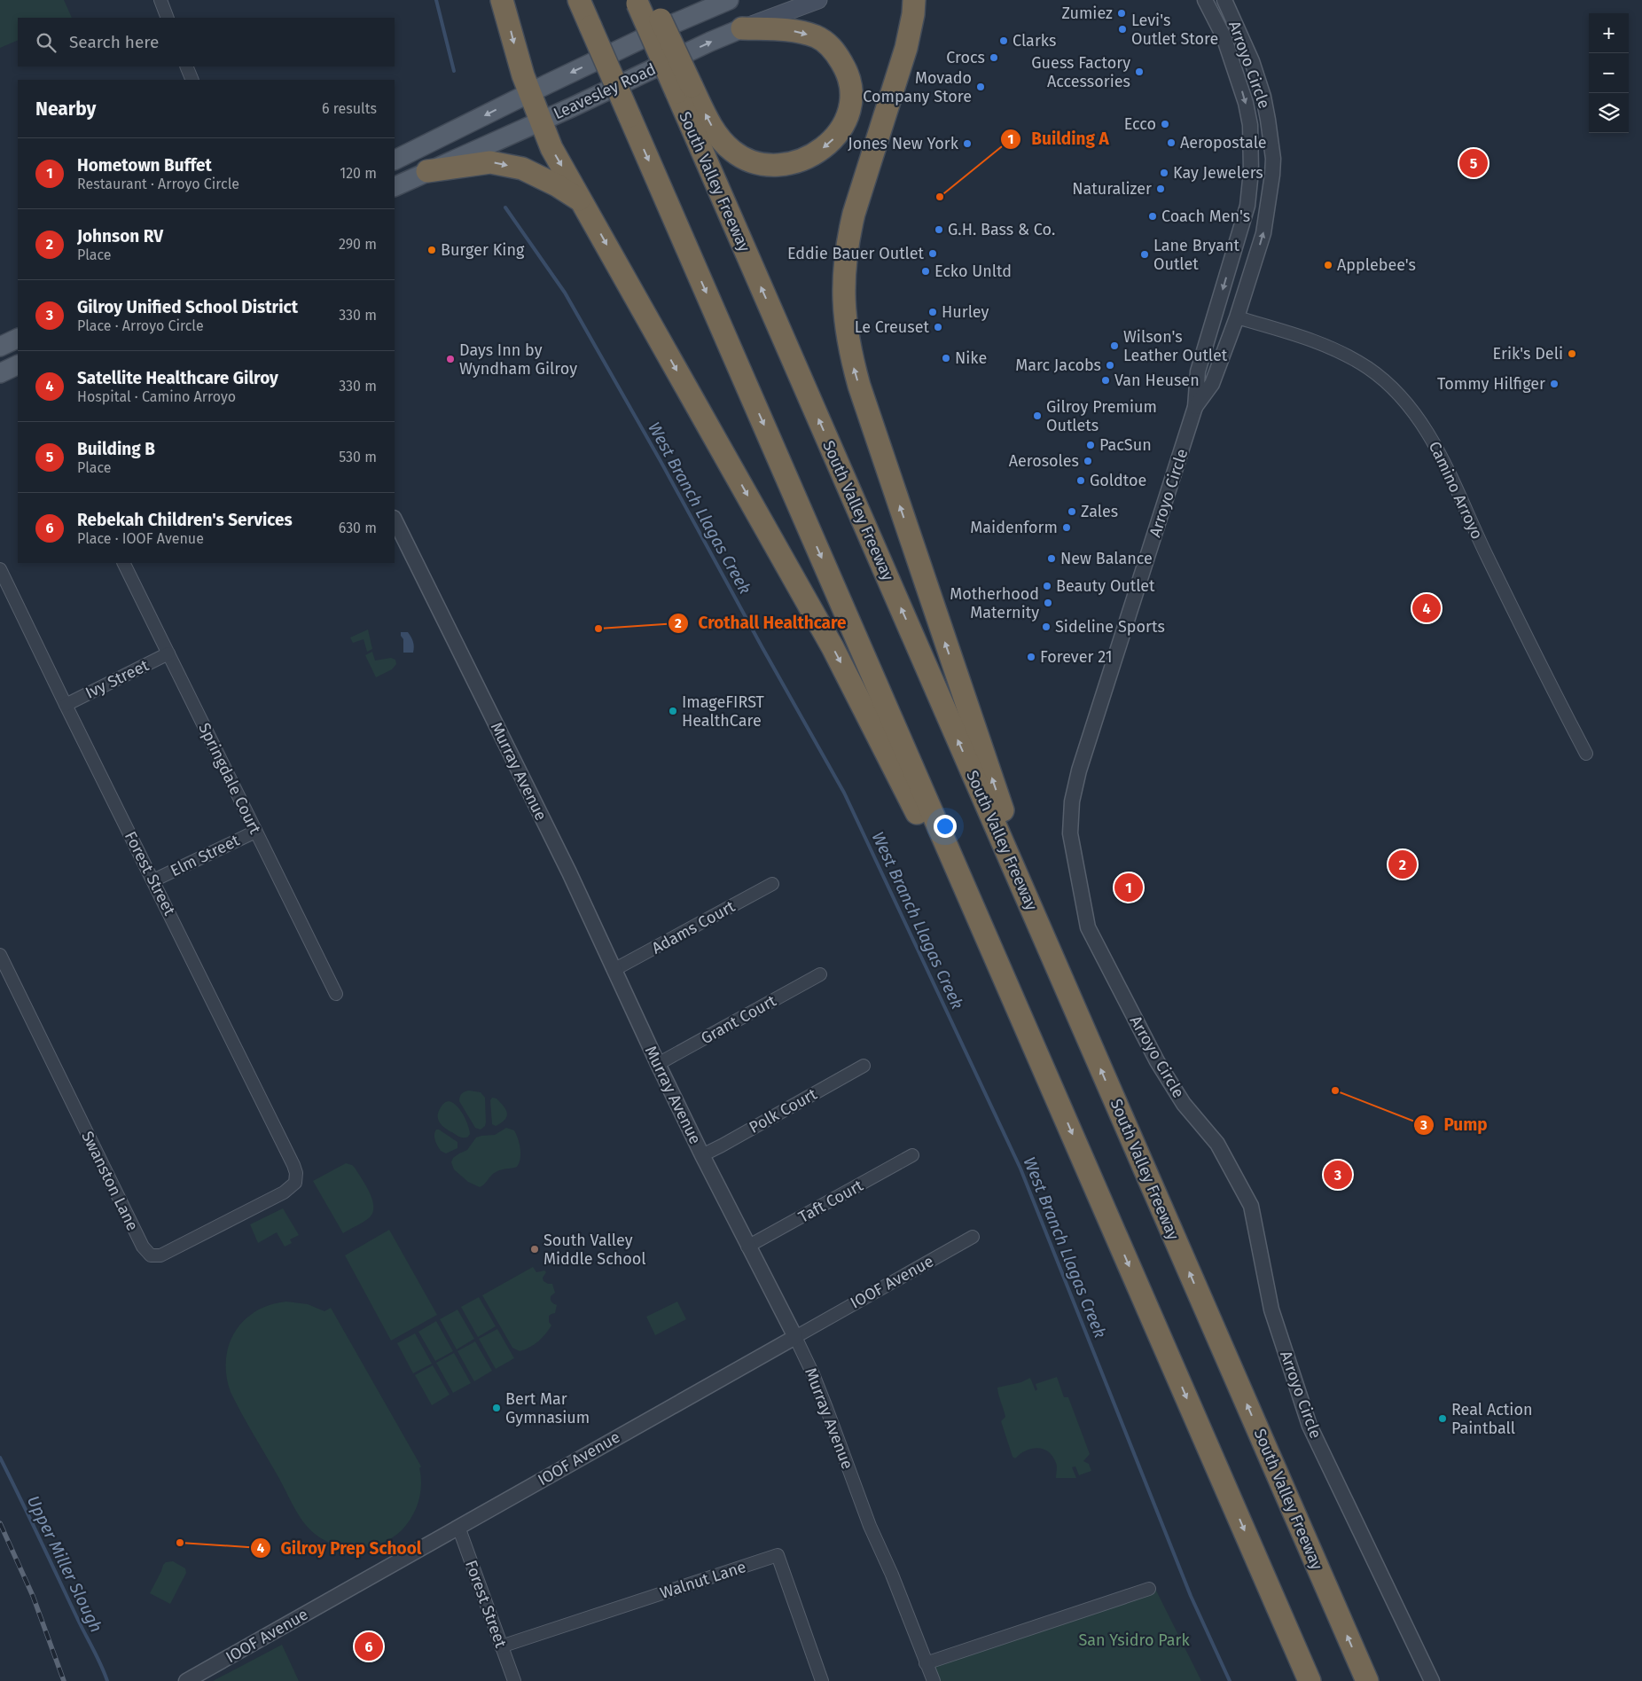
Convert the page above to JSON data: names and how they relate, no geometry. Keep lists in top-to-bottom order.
{
  "streets": {
    "highway": ["South Valley Freeway"],
    "main road": ["Leavesley Road"],
    "street": [
      "Arroyo Circle",
      "Camino Arroyo",
      "Ivy Street",
      "Murray Avenue",
      "Springdale Court",
      "Elm Street",
      "Forest Street",
      "Adams Court",
      "Grant Court",
      "Polk Court",
      "Swanston Lane",
      "Taft Court",
      "IOOF Avenue",
      "Walnut Lane"
    ]
  },
  "crossings": [
    ["Arroyo Circle", "Camino Arroyo"],
    ["Ivy Street", "Springdale Court"],
    ["Ivy Street", "Forest Street"],
    ["Murray Avenue", "Adams Court"],
    ["Murray Avenue", "Grant Court"],
    ["Murray Avenue", "Polk Court"],
    ["Murray Avenue", "Taft Court"],
    ["Murray Avenue", "IOOF Avenue"],
    ["Springdale Court", "Elm Street"],
    ["Elm Street", "Forest Street"],
    ["Forest Street", "Swanston Lane"],
    ["Forest Street", "IOOF Avenue"],
    ["Forest Street", "Walnut Lane"]
  ],
  "water": ["West Branch Llagas Creek", "Upper Miller Slough"],
  "parks": ["San Ysidro Park"],
  "places": [
    "Zumiez",
    "Levi's Outlet Store",
    "Clarks",
    "Crocs",
    "Guess Factory Accessories",
    "Movado Company Store",
    "Ecco",
    "Aeropostale",
    "Jones New York",
    "Kay Jewelers",
    "Naturalizer",
    "Building A",
    "Coach Men's",
    "G.H. Bass & Co.",
    "Burger King",
    "Eddie Bauer Outlet",
    "Lane Bryant Outlet",
    "Applebee's",
    "Ecko Unltd",
    "Hurley",
    "Le Creuset",
    "Wilson's Leather Outlet",
    "Erik's Deli",
    "Nike",
    "Days Inn by Wyndham Gilroy",
    "Marc Jacobs",
    "Van Heusen",
    "Tommy Hilfiger",
    "Gilroy Premium Outlets",
    "PacSun",
    "Aerosoles",
    "Goldtoe",
    "Zales",
    "Maidenform",
    "New Balance",
    "Beauty Outlet",
    "Motherhood Maternity",
    "Sideline Sports",
    "Crothall Healthcare",
    "Forever 21",
    "ImageFIRST HealthCare",
    "Pump",
    "South Valley Middle School",
    "Bert Mar Gymnasium",
    "Real Action Paintball",
    "Gilroy Prep School"
  ],
  "page": {
    "map_buttons": ["+", "−"],
    "search": "Search here",
    "heading": ["Nearby", "6 results"],
    "list": [
      {
        "mark": "1",
        "name": "Hometown Buffet",
        "note": "Restaurant · Arroyo Circle",
        "value": "120 m"
      },
      {
        "mark": "2",
        "name": "Johnson RV",
        "note": "Place",
        "value": "290 m"
      },
      {
        "mark": "3",
        "name": "Gilroy Unified School District",
        "note": "Place · Arroyo Circle",
        "value": "330 m"
      },
      {
        "mark": "4",
        "name": "Satellite Healthcare Gilroy",
        "note": "Hospital · Camino Arroyo",
        "value": "330 m"
      },
      {
        "mark": "5",
        "name": "Building B",
        "note": "Place",
        "value": "530 m"
      },
      {
        "mark": "6",
        "name": "Rebekah Children's Services",
        "note": "Place · IOOF Avenue",
        "value": "630 m"
      }
    ],
    "pins": [
      "5",
      "4",
      "2",
      "1",
      "3",
      "6"
    ]
  }
}
